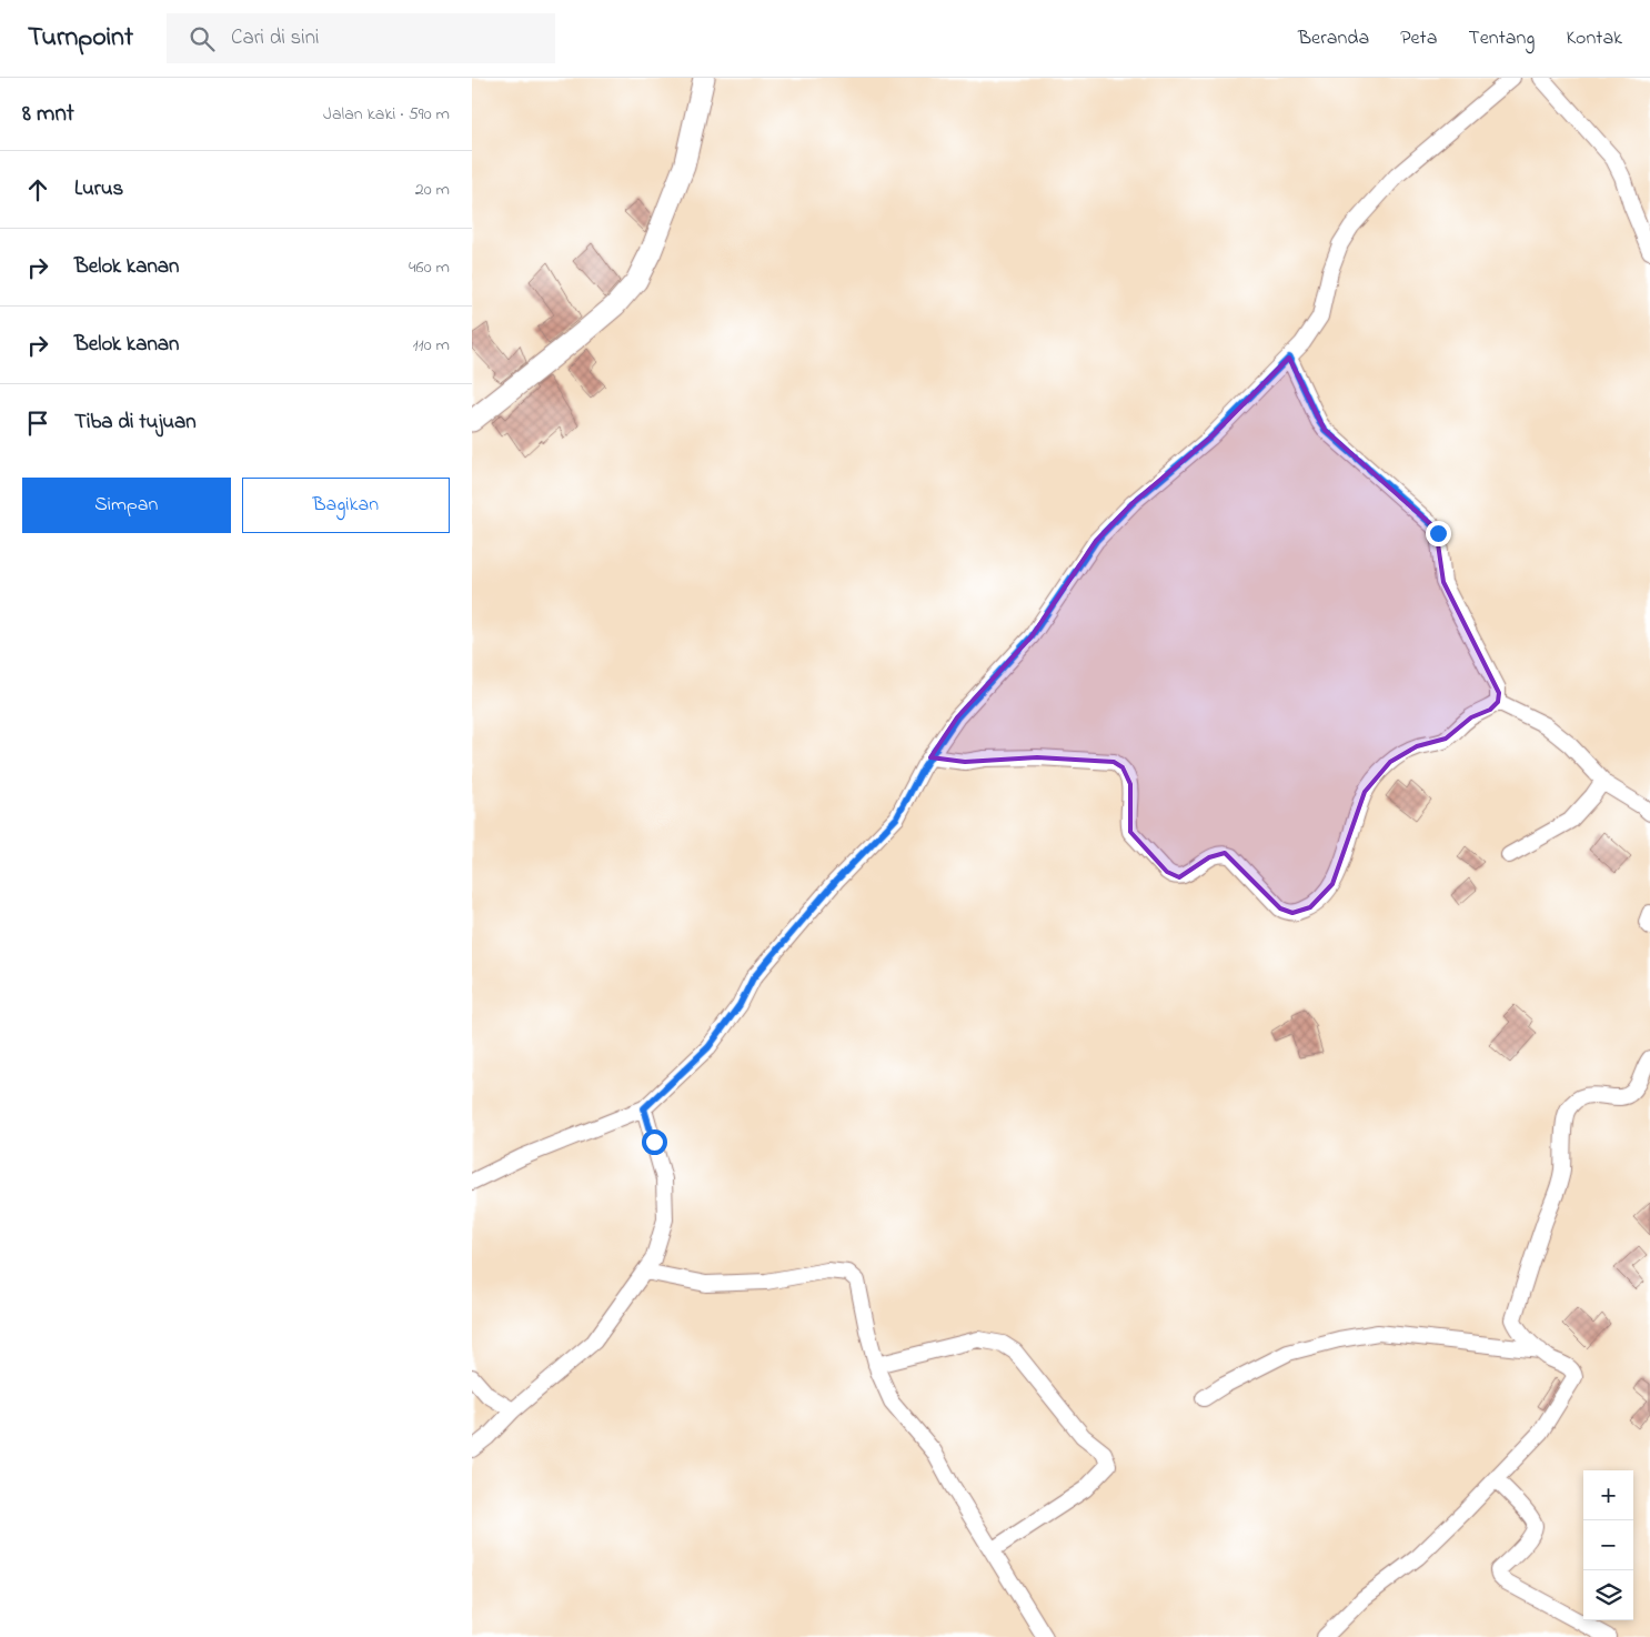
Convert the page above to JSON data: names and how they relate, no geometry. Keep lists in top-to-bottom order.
{
  "page": {
    "header": "Turnpoint",
    "search": "Cari di sini",
    "nav": [
      "Beranda",
      "Peta",
      "Tentang",
      "Kontak"
    ],
    "heading": ["8 mnt", "Jalan kaki · 590 m"],
    "list": [
      ["Lurus", "20 m"],
      ["Belok kanan", "460 m"],
      ["Belok kanan", "110 m"],
      "Tiba di tujuan"
    ],
    "buttons": ["Simpan", "Bagikan"],
    "map_buttons": ["+", "−"]
  }
}
